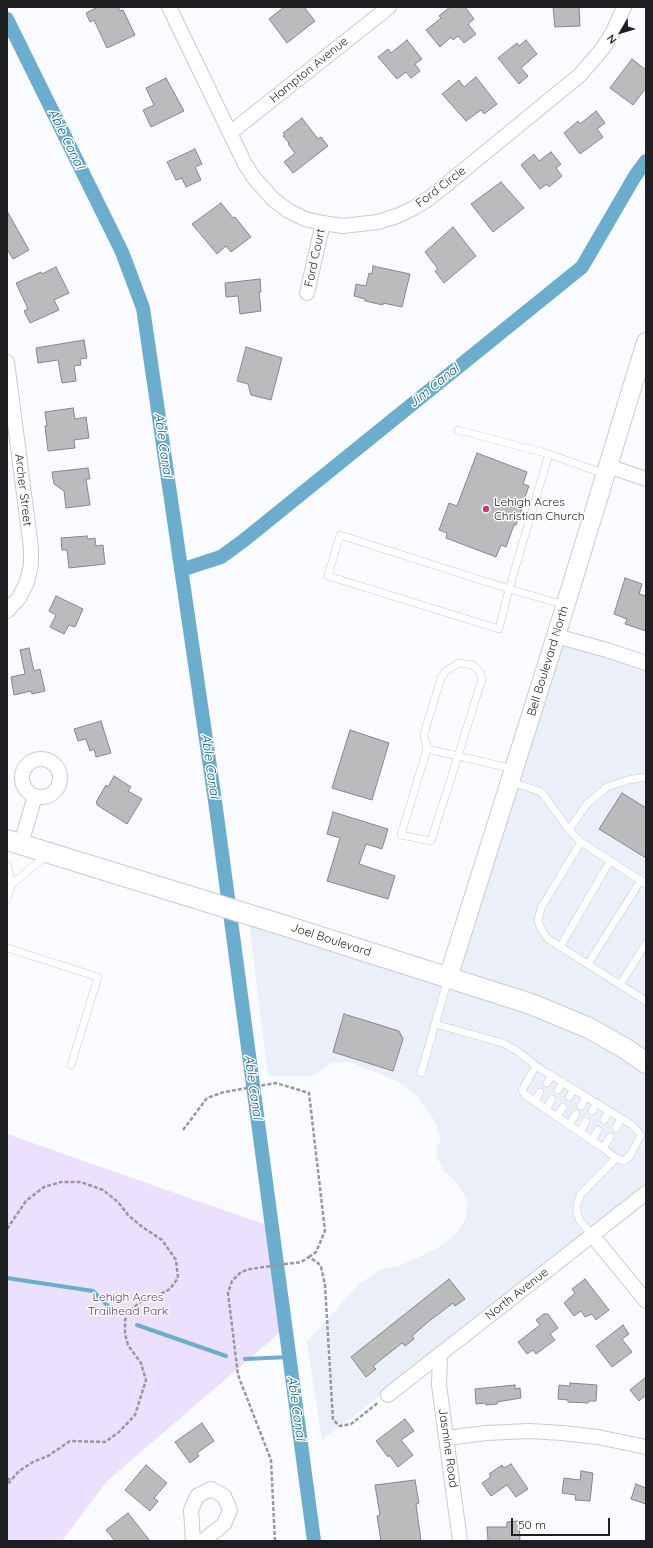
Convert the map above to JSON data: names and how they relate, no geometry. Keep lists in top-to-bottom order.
{
  "streets": {
    "main road": ["Joel Boulevard"],
    "street": [
      "Hampton Avenue",
      "Ford Circle",
      "Ford Court",
      "Archer Street",
      "Bell Boulevard North",
      "North Avenue",
      "Jasmine Road"
    ]
  },
  "crossings": [
    ["Hampton Avenue", "Ford Circle"],
    ["Ford Circle", "Ford Court"],
    ["Bell Boulevard North", "Joel Boulevard"],
    ["North Avenue", "Jasmine Road"]
  ],
  "water": ["Able Canal", "Jim Canal"],
  "parks": ["Lehigh Acres Trailhead Park"],
  "places": ["Lehigh Acres Christian Church"],
  "scale_bar": "50 m",
  "north": "bottom left"
}
